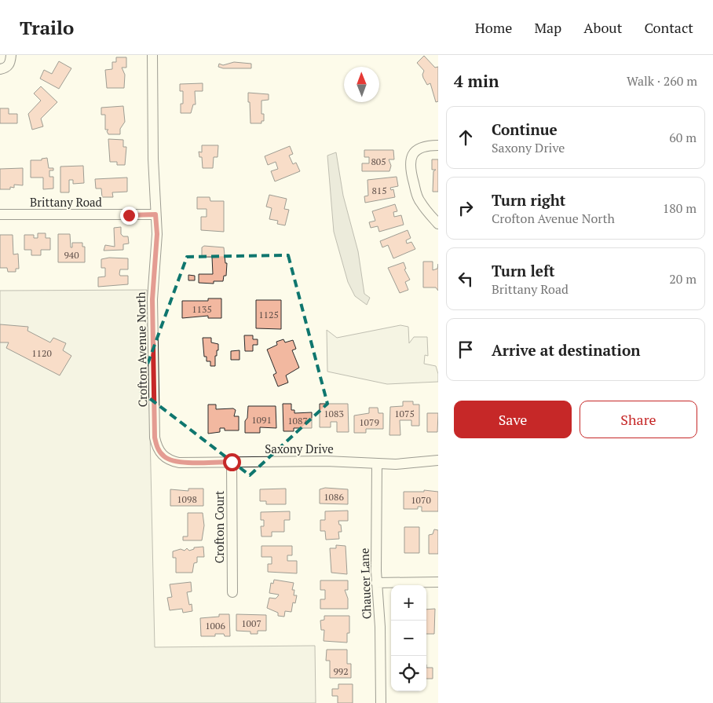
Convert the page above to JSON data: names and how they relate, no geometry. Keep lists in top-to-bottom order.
{
  "streets": {
    "street": [
      "Brittany Road",
      "Crofton Avenue North",
      "Saxony Drive",
      "Crofton Court",
      "Chaucer Lane"
    ]
  },
  "crossings": [
    ["Brittany Road", "Crofton Avenue North"],
    ["Crofton Avenue North", "Saxony Drive"],
    ["Saxony Drive", "Crofton Court"],
    ["Saxony Drive", "Chaucer Lane"]
  ],
  "house_numbers": [
    "805",
    "815",
    "940",
    "1135",
    "1125",
    "1120",
    "1083",
    "1075",
    "1091",
    "1087",
    "1079",
    "1086",
    "1098",
    "1070",
    "1007",
    "1006",
    "992"
  ],
  "north": "top",
  "page": {
    "header": "Trailo",
    "nav": [
      "Home",
      "Map",
      "About",
      "Contact"
    ],
    "heading": ["4 min", "Walk · 260 m"],
    "list": [
      ["Continue", "Saxony Drive", "60 m"],
      ["Turn right", "Crofton Avenue North", "180 m"],
      ["Turn left", "Brittany Road", "20 m"],
      "Arrive at destination"
    ],
    "buttons": ["Save", "Share"],
    "map_buttons": ["+", "−"]
  }
}
